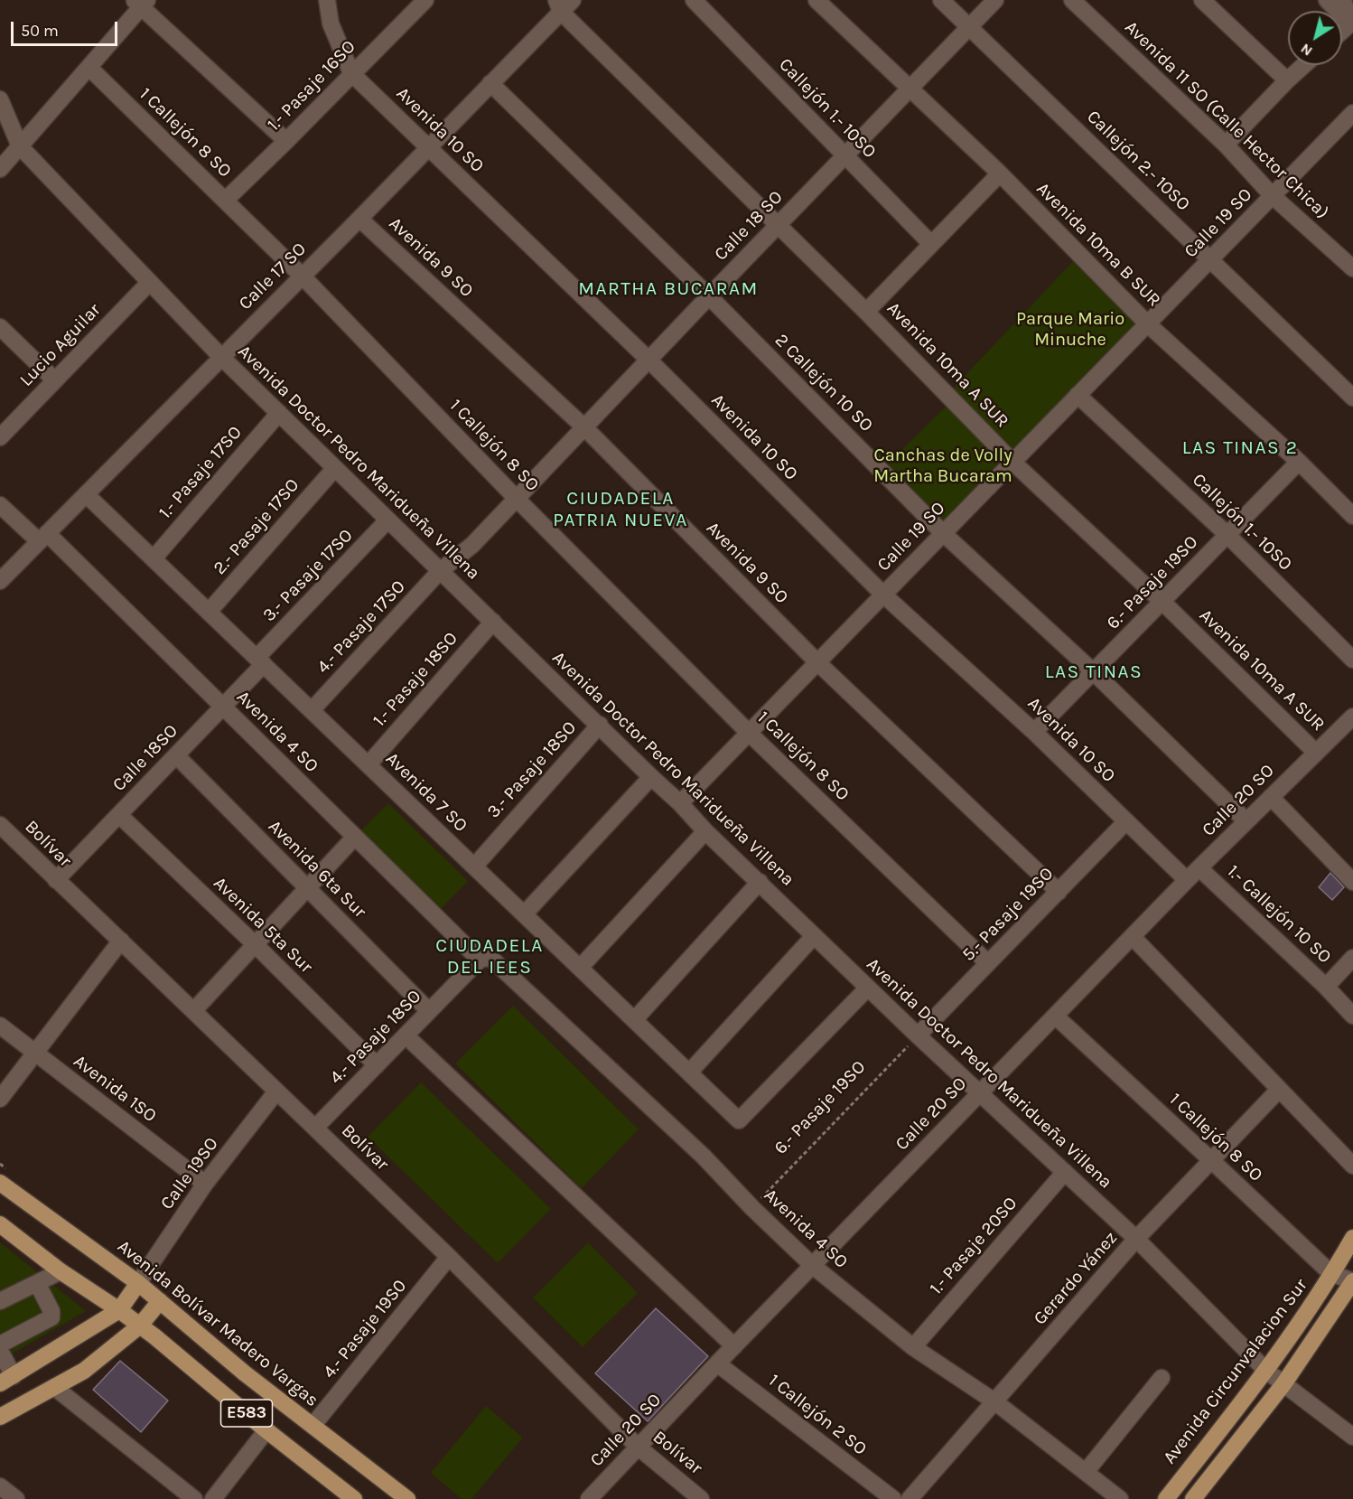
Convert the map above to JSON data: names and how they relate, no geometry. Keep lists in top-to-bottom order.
{
  "streets": {
    "main road": ["Avenida Bolívar Madero Vargas", "Avenida Circunvalacion Sur", "E583"],
    "street": [
      "1.- Pasaje 16SO",
      "Callejón 1.- 10SO",
      "Avenida 11 SO (Calle Hector Chica)",
      "Avenida 10 SO",
      "1 Callejón 8 SO",
      "Callejón 2.- 10SO",
      "Calle 19 SO",
      "Calle 18 SO",
      "Avenida 10ma B SUR",
      "Avenida 9 SO",
      "Calle 17 SO",
      "Lucio Aguilar",
      "Avenida 10ma A SUR",
      "2 Callejón 10 SO",
      "Avenida Doctor Pedro Maridueña Villena",
      "1.- Pasaje 17SO",
      "2.- Pasaje 17SO",
      "3.- Pasaje 17SO",
      "6.- Pasaje 19SO",
      "4.- Pasaje 17SO",
      "1.- Pasaje 18SO",
      "Avenida 4 SO",
      "Calle 18SO",
      "3.- Pasaje 18SO",
      "Avenida 7 SO",
      "Calle 20 SO",
      "Bolívar",
      "Avenida 6ta Sur",
      "5.- Pasaje 19SO",
      "1.- Callejón 10 SO",
      "Avenida 5ta Sur",
      "4.- Pasaje 18SO",
      "Avenida 1SO",
      "Calle 19SO",
      "1.- Pasaje 20SO",
      "Gerardo Yánez",
      "4.- Pasaje 19S0",
      "1 Callejón 2 SO"
    ]
  },
  "crossings": [
    ["1.- Pasaje 16SO", "Avenida 10 SO"],
    ["1.- Pasaje 16SO", "1 Callejón 8 SO"],
    ["Callejón 1.- 10SO", "Calle 19 SO"],
    ["Callejón 1.- 10SO", "Calle 18 SO"],
    ["Callejón 1.- 10SO", "6.- Pasaje 19SO"],
    ["Avenida 11 SO (Calle Hector Chica)", "Calle 19 SO"],
    ["Avenida 10 SO", "Calle 19 SO"],
    ["Avenida 10 SO", "Calle 18 SO"],
    ["Avenida 10 SO", "Calle 17 SO"],
    ["Avenida 10 SO", "6.- Pasaje 19SO"],
    ["Avenida 10 SO", "Calle 20 SO"],
    ["Avenida 10 SO", "5.- Pasaje 19SO"],
    ["1 Callejón 8 SO", "Calle 19 SO"],
    ["1 Callejón 8 SO", "Calle 18 SO"],
    ["1 Callejón 8 SO", "Calle 17 SO"],
    ["1 Callejón 8 SO", "Calle 20 SO"],
    ["1 Callejón 8 SO", "5.- Pasaje 19SO"],
    ["1 Callejón 8 SO", "Gerardo Yánez"],
    ["1 Callejón 8 SO", "Avenida Circunvalacion Sur"],
    ["Callejón 2.- 10SO", "Calle 19 SO"],
    ["Callejón 2.- 10SO", "Calle 18 SO"],
    ["Calle 19 SO", "Avenida 10ma B SUR"],
    ["Calle 19 SO", "Avenida 9 SO"],
    ["Calle 19 SO", "Avenida 10ma A SUR"],
    ["Calle 19 SO", "2 Callejón 10 SO"],
    ["Calle 19 SO", "Avenida Doctor Pedro Maridueña Villena"],
    ["Calle 18 SO", "Avenida 10ma B SUR"],
    ["Calle 18 SO", "Avenida 9 SO"],
    ["Calle 18 SO", "Avenida 10ma A SUR"],
    ["Calle 18 SO", "2 Callejón 10 SO"],
    ["Calle 18 SO", "Avenida Doctor Pedro Maridueña Villena"],
    ["Calle 18 SO", "4.- Pasaje 17SO"],
    ["Avenida 10ma B SUR", "6.- Pasaje 19SO"],
    ["Avenida 9 SO", "Calle 17 SO"],
    ["Avenida 9 SO", "5.- Pasaje 19SO"],
    ["Calle 17 SO", "Avenida 10ma A SUR"],
    ["Calle 17 SO", "2 Callejón 10 SO"],
    ["Calle 17 SO", "Avenida Doctor Pedro Maridueña Villena"],
    ["Calle 17 SO", "Avenida 4 SO"],
    ["Calle 17 SO", "Avenida 7 SO"],
    ["Lucio Aguilar", "Avenida Doctor Pedro Maridueña Villena"],
    ["Avenida 10ma A SUR", "6.- Pasaje 19SO"],
    ["Avenida 10ma A SUR", "Calle 20 SO"],
    ["2 Callejón 10 SO", "6.- Pasaje 19SO"],
    ["2 Callejón 10 SO", "Calle 20 SO"],
    ["Avenida Doctor Pedro Maridueña Villena", "1.- Pasaje 17SO"],
    ["Avenida Doctor Pedro Maridueña Villena", "2.- Pasaje 17SO"],
    ["Avenida Doctor Pedro Maridueña Villena", "3.- Pasaje 17SO"],
    ["Avenida Doctor Pedro Maridueña Villena", "6.- Pasaje 19SO"],
    ["Avenida Doctor Pedro Maridueña Villena", "4.- Pasaje 17SO"],
    ["Avenida Doctor Pedro Maridueña Villena", "1.- Pasaje 18SO"],
    ["Avenida Doctor Pedro Maridueña Villena", "3.- Pasaje 18SO"],
    ["Avenida Doctor Pedro Maridueña Villena", "Avenida 7 SO"],
    ["Avenida Doctor Pedro Maridueña Villena", "Calle 20 SO"],
    ["Avenida Doctor Pedro Maridueña Villena", "5.- Pasaje 19SO"],
    ["Avenida Doctor Pedro Maridueña Villena", "1.- Pasaje 20SO"],
    ["Avenida Doctor Pedro Maridueña Villena", "Gerardo Yánez"],
    ["Avenida Doctor Pedro Maridueña Villena", "Avenida Circunvalacion Sur"],
    ["1.- Pasaje 17SO", "Avenida 7 SO"],
    ["2.- Pasaje 17SO", "Avenida 7 SO"],
    ["3.- Pasaje 17SO", "Calle 18SO"],
    ["3.- Pasaje 17SO", "Avenida 7 SO"],
    ["6.- Pasaje 19SO", "Avenida 4 SO"],
    ["6.- Pasaje 19SO", "5.- Pasaje 19SO"],
    ["4.- Pasaje 17SO", "Avenida 7 SO"],
    ["1.- Pasaje 18SO", "Avenida 7 SO"],
    ["Avenida 4 SO", "Calle 18SO"],
    ["Avenida 4 SO", "Calle 20 SO"],
    ["Avenida 4 SO", "4.- Pasaje 18SO"],
    ["Avenida 4 SO", "1.- Pasaje 20SO"],
    ["Avenida 4 SO", "Gerardo Yánez"],
    ["Calle 18SO", "Avenida 7 SO"],
    ["Calle 18SO", "Bolívar"],
    ["Calle 18SO", "Avenida 6ta Sur"],
    ["Calle 18SO", "Avenida 5ta Sur"],
    ["3.- Pasaje 18SO", "Avenida 7 SO"],
    ["Calle 20 SO", "Bolívar"],
    ["Calle 20 SO", "1.- Callejón 10 SO"],
    ["Calle 20 SO", "1 Callejón 2 SO"],
    ["Bolívar", "4.- Pasaje 18SO"],
    ["Bolívar", "Calle 19SO"],
    ["Bolívar", "4.- Pasaje 19S0"],
    ["Avenida 6ta Sur", "4.- Pasaje 18SO"],
    ["Avenida 5ta Sur", "4.- Pasaje 18SO"],
    ["Avenida 1SO", "Calle 19SO"],
    ["Calle 19SO", "Avenida Bolívar Madero Vargas"],
    ["Avenida Bolívar Madero Vargas", "4.- Pasaje 19S0"]
  ],
  "districts": [
    "MARTHA BUCARAM",
    "LAS TINAS 2",
    "CIUDADELA PATRIA NUEVA",
    "LAS TINAS",
    "CIUDADELA DEL IEES"
  ],
  "parks": ["Parque Mario Minuche", "Canchas de Volly Martha Bucaram"],
  "scale_bar": "50 m",
  "north": "bottom left"
}
